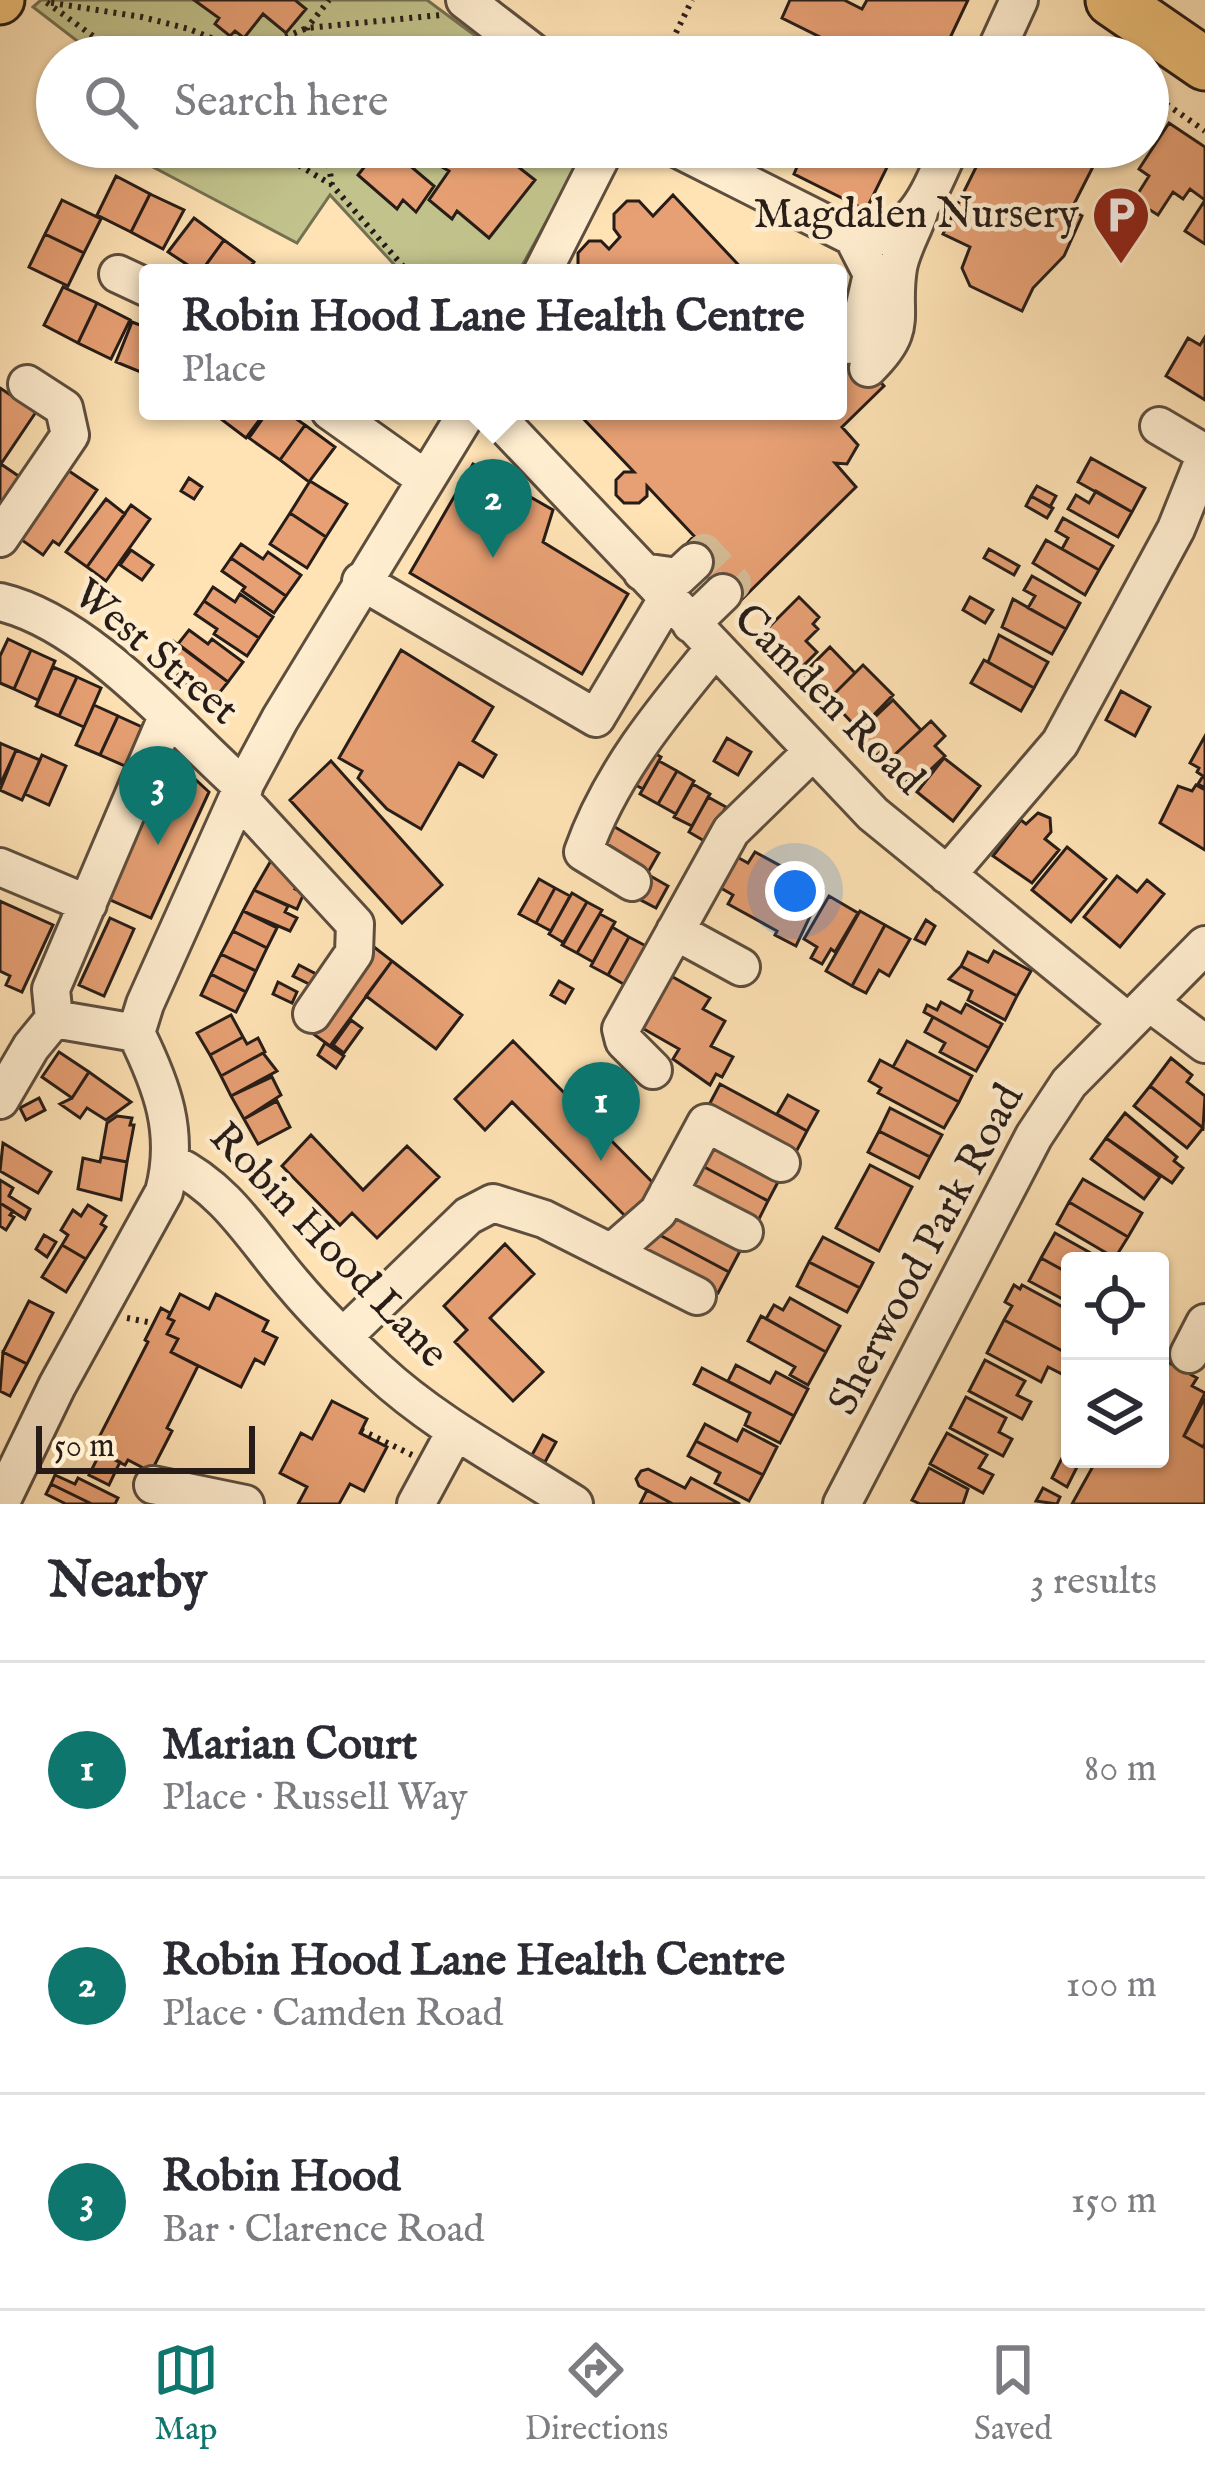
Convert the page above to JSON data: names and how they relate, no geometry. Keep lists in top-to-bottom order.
{
  "streets": {
    "street": [
      "West Street",
      "Camden Road",
      "Robin Hood Lane",
      "Sherwood Park Road"
    ]
  },
  "crossings": [
    ["Camden Road", "Sherwood Park Road"]
  ],
  "places": {
    "parking": ["Magdalen Nursery"]
  },
  "scale_bar": "50 m",
  "page": {
    "search": "Search here",
    "popup": ["Robin Hood Lane Health Centre", "Place"],
    "pins": ["2", "3", "1"],
    "scale": "50 m",
    "heading": ["Nearby", "3 results"],
    "list": [
      {
        "mark": "1",
        "name": "Marian Court",
        "note": "Place · Russell Way",
        "value": "80 m"
      },
      {
        "mark": "2",
        "name": "Robin Hood Lane Health Centre",
        "note": "Place · Camden Road",
        "value": "100 m"
      },
      {
        "mark": "3",
        "name": "Robin Hood",
        "note": "Bar · Clarence Road",
        "value": "150 m"
      }
    ],
    "nav": ["Map", "Directions", "Saved"]
  }
}
